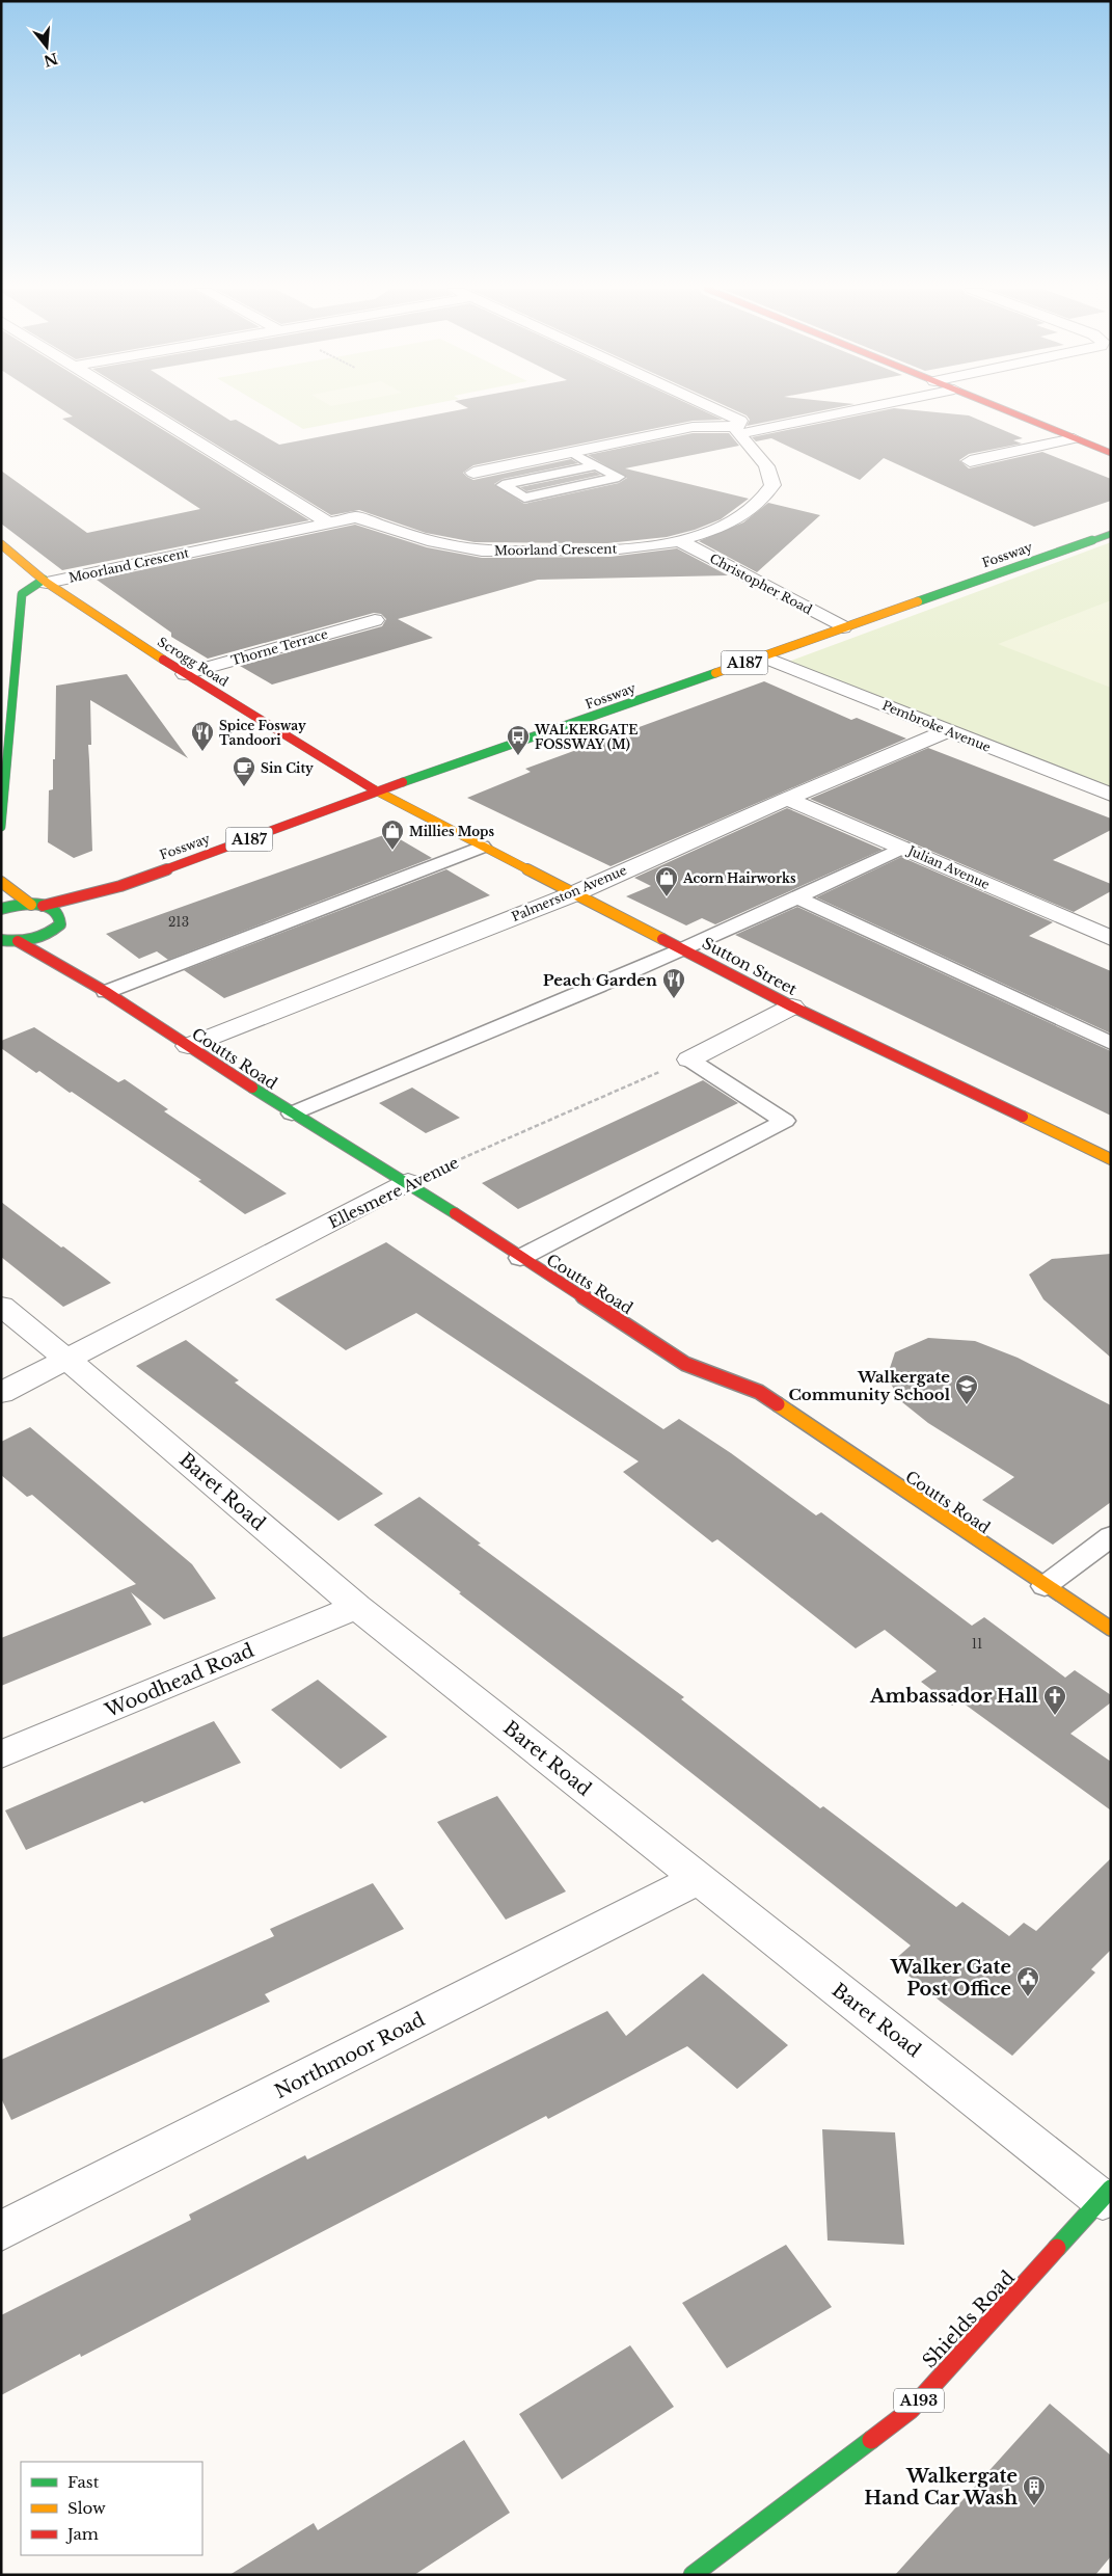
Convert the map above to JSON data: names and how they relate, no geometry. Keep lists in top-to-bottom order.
{
  "streets": {
    "street": [
      "Moorland Crescent",
      "Fossway",
      "Christopher Road",
      "Thorne Terrace",
      "Scrogg Road",
      "A187",
      "Pembroke Avenue",
      "Julian Avenue",
      "Palmerston Avenue",
      "Sutton Street",
      "Coutts Road",
      "Ellesmere Avenue",
      "Baret Road",
      "Woodhead Road",
      "Northmoor Road",
      "Shields Road",
      "A193"
    ]
  },
  "crossings": [
    ["Moorland Crescent", "Christopher Road"],
    ["Moorland Crescent", "Scrogg Road"],
    ["Fossway", "Christopher Road"],
    ["Fossway", "Scrogg Road"],
    ["Fossway", "Pembroke Avenue"],
    ["Fossway", "Sutton Street"],
    ["Fossway", "Coutts Road"],
    ["Thorne Terrace", "Scrogg Road"],
    ["Scrogg Road", "Sutton Street"],
    ["Pembroke Avenue", "Palmerston Avenue"],
    ["Julian Avenue", "Palmerston Avenue"],
    ["Palmerston Avenue", "Sutton Street"],
    ["Palmerston Avenue", "Coutts Road"],
    ["Coutts Road", "Ellesmere Avenue"],
    ["Ellesmere Avenue", "Baret Road"],
    ["Baret Road", "Woodhead Road"],
    ["Baret Road", "Northmoor Road"],
    ["Baret Road", "Shields Road"]
  ],
  "places": {
    "restaurant": ["Spice Fosway Tandoori", "Peach Garden"],
    "bus stop": ["WALKERGATE FOSSWAY (M)"],
    "cafe": ["Sin City"],
    "shop": ["Millies Mops", "Acorn Hairworks"],
    "school or university": ["Walkergate Community School"],
    "church": ["Ambassador Hall"],
    "public building": ["Walker Gate Post Office"],
    "building": ["Walkergate Hand Car Wash"]
  },
  "house_numbers": ["213", "11"],
  "legend": ["Fast", "Slow", "Jam"],
  "north": "bottom"
}
